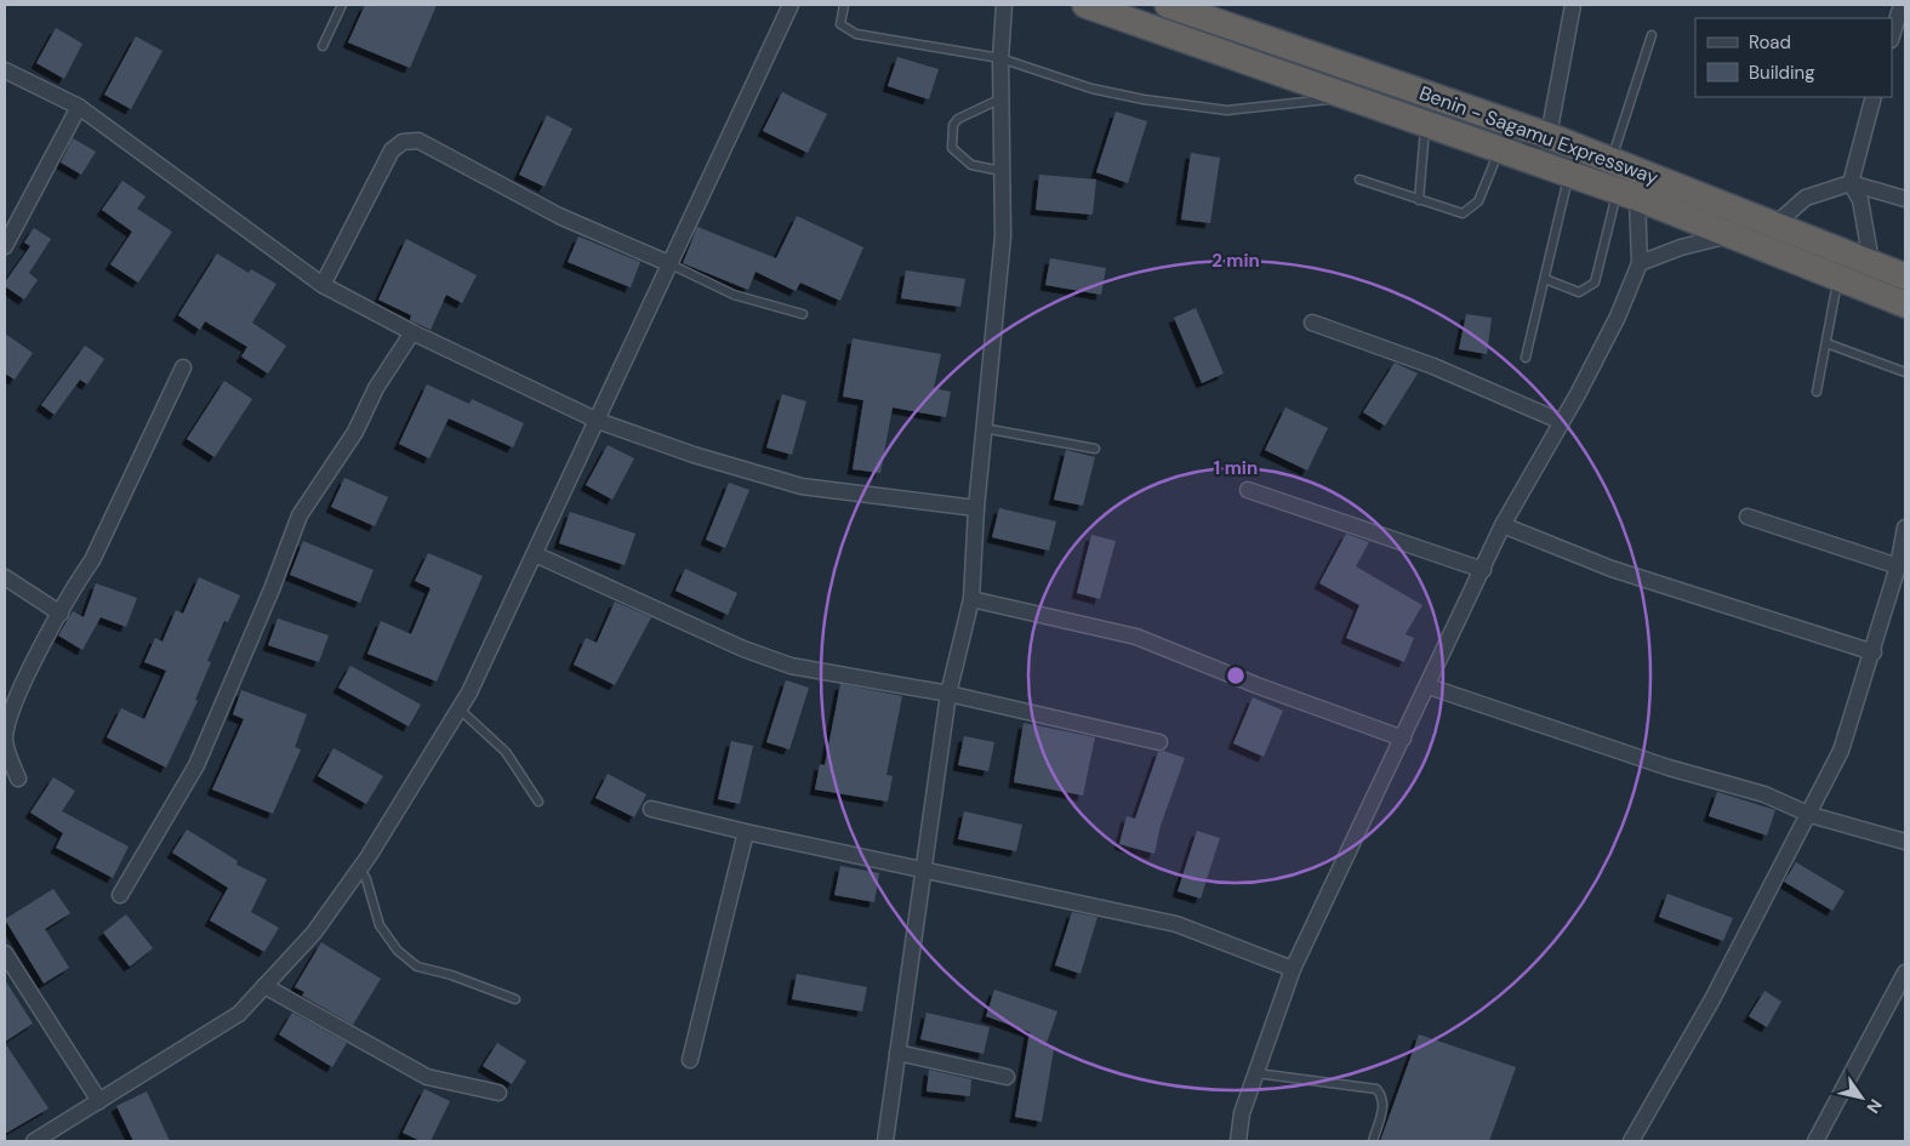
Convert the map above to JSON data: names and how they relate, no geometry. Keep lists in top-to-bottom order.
{
  "streets": {
    "highway": ["Benin - Sagamu Expressway"]
  },
  "legend": ["Road", "Building"],
  "north": "bottom right",
  "rings": ["2 min", "1 min"]
}
